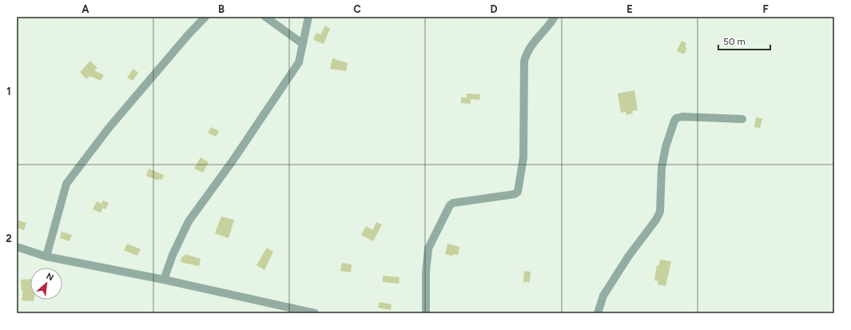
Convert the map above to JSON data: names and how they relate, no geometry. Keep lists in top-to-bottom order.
{
  "scale_bar": "50 m",
  "north": "top right",
  "grid": {
    "columns": [
      "A",
      "B",
      "C",
      "D",
      "E",
      "F"
    ],
    "rows": ["1", "2"]
  }
}
